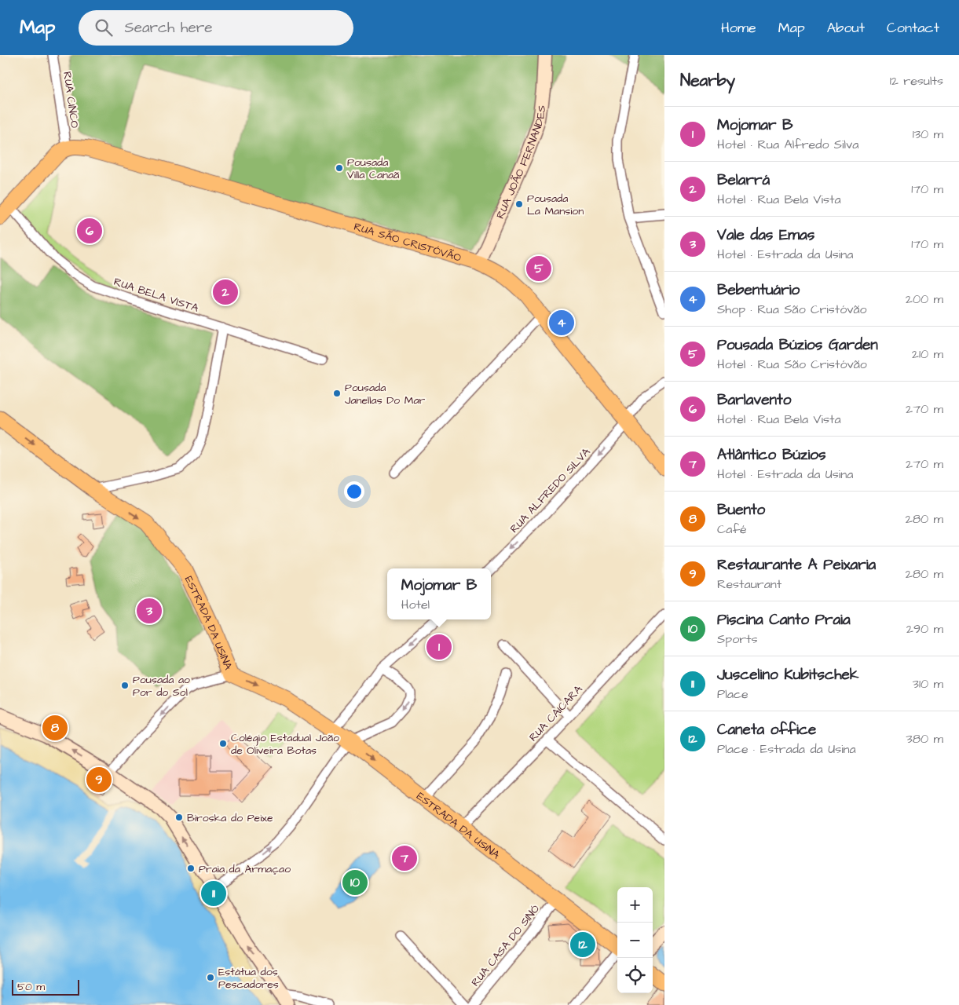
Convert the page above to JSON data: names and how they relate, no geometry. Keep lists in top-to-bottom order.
{
  "streets": {
    "main road": ["RUA SÃO CRISTÓVÃO", "ESTRADA DA USINA"],
    "street": [
      "RUA CINCO",
      "RUA JOÃO FERNANDES",
      "RUA BELA VISTA",
      "RUA ALFREDO SILVA",
      "RUA CAICARA",
      "RUA CASA DO SINÓ"
    ]
  },
  "crossings": [
    ["RUA CINCO", "RUA SÃO CRISTÓVÃO"],
    ["RUA JOÃO FERNANDES", "RUA SÃO CRISTÓVÃO"],
    ["RUA SÃO CRISTÓVÃO", "RUA ALFREDO SILVA"],
    ["ESTRADA DA USINA", "RUA CAICARA"],
    ["ESTRADA DA USINA", "RUA CASA DO SINÓ"]
  ],
  "one_way": ["RUA ALFREDO SILVA", "ESTRADA DA USINA"],
  "places": [
    "Pousada Villa Canaã",
    "Pousada La Mansion",
    "Pousada Janellas Do Mar",
    "Pousada ao Por do Sol",
    "Colégio Estadual João de Oliveira Botas",
    "Biroska do Peixe",
    "Praia da Armaçao",
    "Estátua dos Pescadores"
  ],
  "scale_bar": "50 m",
  "page": {
    "header": "Map",
    "search": "Search here",
    "nav": [
      "Home",
      "Map",
      "About",
      "Contact"
    ],
    "heading": ["Nearby", "12 results"],
    "list": [
      {
        "mark": "1",
        "name": "Mojomar B",
        "note": "Hotel · Rua Alfredo Silva",
        "value": "130 m"
      },
      {
        "mark": "2",
        "name": "Belarrá",
        "note": "Hotel · Rua Bela Vista",
        "value": "170 m"
      },
      {
        "mark": "3",
        "name": "Vale das Emas",
        "note": "Hotel · Estrada da Usina",
        "value": "170 m"
      },
      {
        "mark": "4",
        "name": "Bebentuário",
        "note": "Shop · Rua São Cristóvão",
        "value": "200 m"
      },
      {
        "mark": "5",
        "name": "Pousada Búzios Garden",
        "note": "Hotel · Rua São Cristóvão",
        "value": "210 m"
      },
      {
        "mark": "6",
        "name": "Barlavento",
        "note": "Hotel · Rua Bela Vista",
        "value": "270 m"
      },
      {
        "mark": "7",
        "name": "Atlântico Búzios",
        "note": "Hotel · Estrada da Usina",
        "value": "270 m"
      },
      {
        "mark": "8",
        "name": "Buento",
        "note": "Café",
        "value": "280 m"
      },
      {
        "mark": "9",
        "name": "Restaurante A Peixaria",
        "note": "Restaurant",
        "value": "280 m"
      },
      {
        "mark": "10",
        "name": "Piscina Canto Praia",
        "note": "Sports",
        "value": "290 m"
      },
      {
        "mark": "11",
        "name": "Juscelino Kubitschek",
        "note": "Place",
        "value": "310 m"
      },
      {
        "mark": "12",
        "name": "Caneta office",
        "note": "Place · Estrada da Usina",
        "value": "380 m"
      }
    ],
    "pins": [
      "6",
      "5",
      "2",
      "4",
      "3",
      "1",
      "8",
      "9",
      "7",
      "10",
      "11",
      "12"
    ],
    "popup": ["Mojomar B", "Hotel"],
    "map_buttons": ["+", "−"],
    "scale": "50 m"
  }
}
